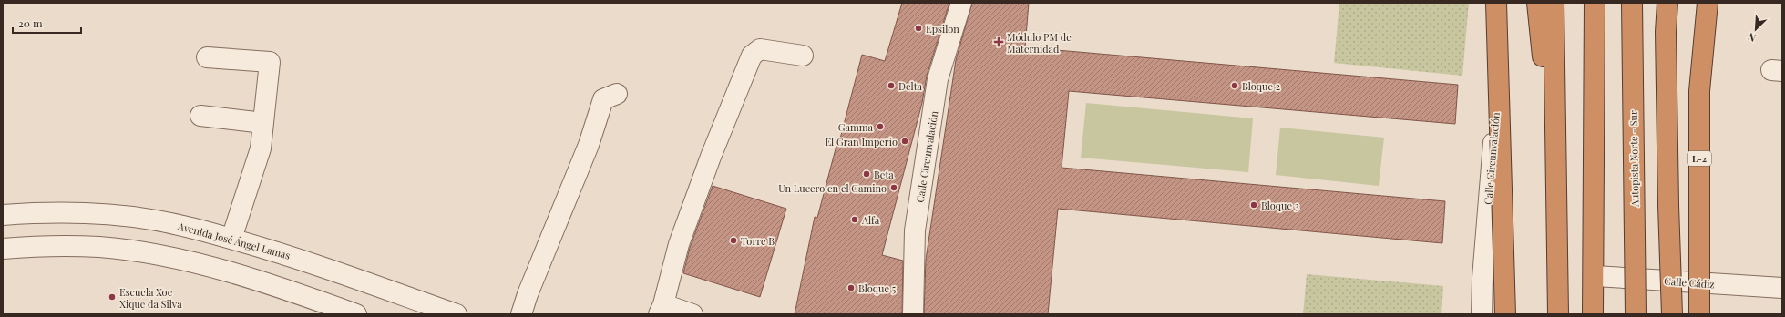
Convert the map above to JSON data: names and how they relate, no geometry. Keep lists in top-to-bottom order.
{
  "streets": {
    "highway": ["Autopista Norte - Sur", "L-2"],
    "street": ["Calle Circunvalación", "Avenida José Ángel Lamas", "Calle Cádiz"]
  },
  "places": {
    "other": [
      "Epsilon",
      "Delta",
      "Bloque 2",
      "Gamma",
      "El Gran Imperio",
      "Beta",
      "Un Lucero en el Camino",
      "Bloque 3",
      "Alfa",
      "Torre B",
      "Bloque 5",
      "Escuela Xoe Xique da Silva"
    ],
    "health": ["Módulo PM de Maternidad"]
  },
  "scale_bar": "20 m",
  "north": "bottom left"
}
